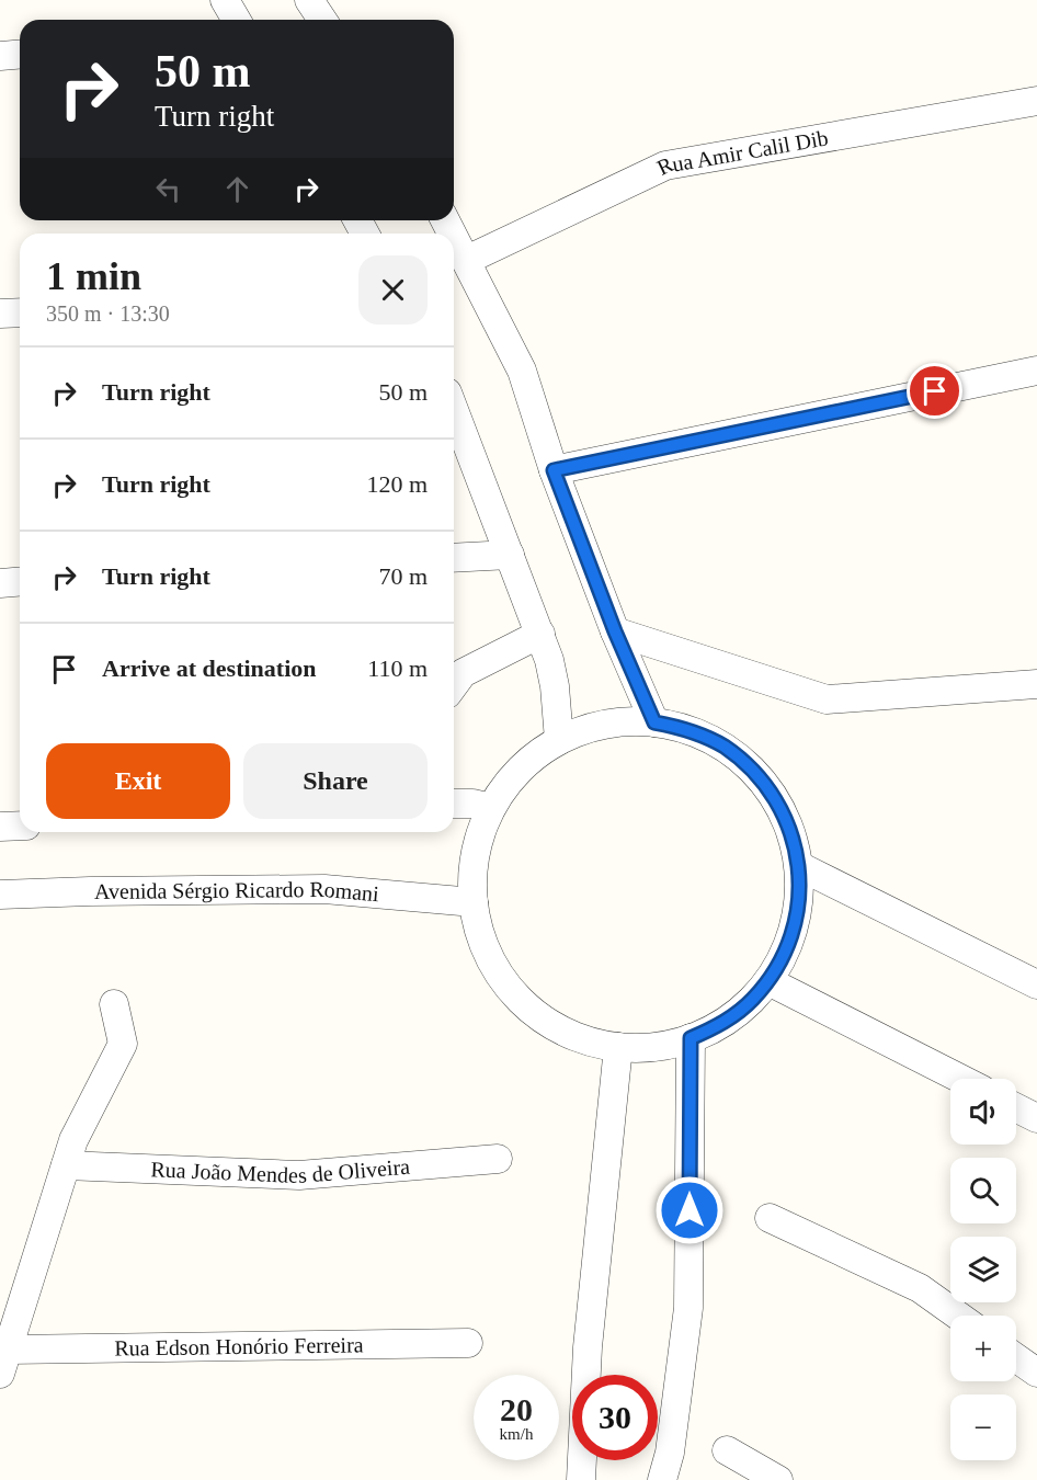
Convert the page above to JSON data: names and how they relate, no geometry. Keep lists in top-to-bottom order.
{
  "streets": {
    "street": [
      "Rua Amir Calil Dib",
      "Avenida Sérgio Ricardo Romani",
      "Rua João Mendes de Oliveira",
      "Rua Edson Honório Ferreira"
    ]
  },
  "page": {
    "turn": ["50 m", "Turn right"],
    "heading": ["1 min", "350 m · 13:30"],
    "list": [
      {
        "name": "Turn right",
        "value": "50 m"
      },
      {
        "name": "Turn right",
        "value": "120 m"
      },
      {
        "name": "Turn right",
        "value": "70 m"
      },
      {
        "name": "Arrive at destination",
        "value": "110 m"
      }
    ],
    "buttons": ["Exit", "Share"],
    "map_buttons": ["+", "−"],
    "speed": "20 km/h",
    "limit": "30"
  }
}
